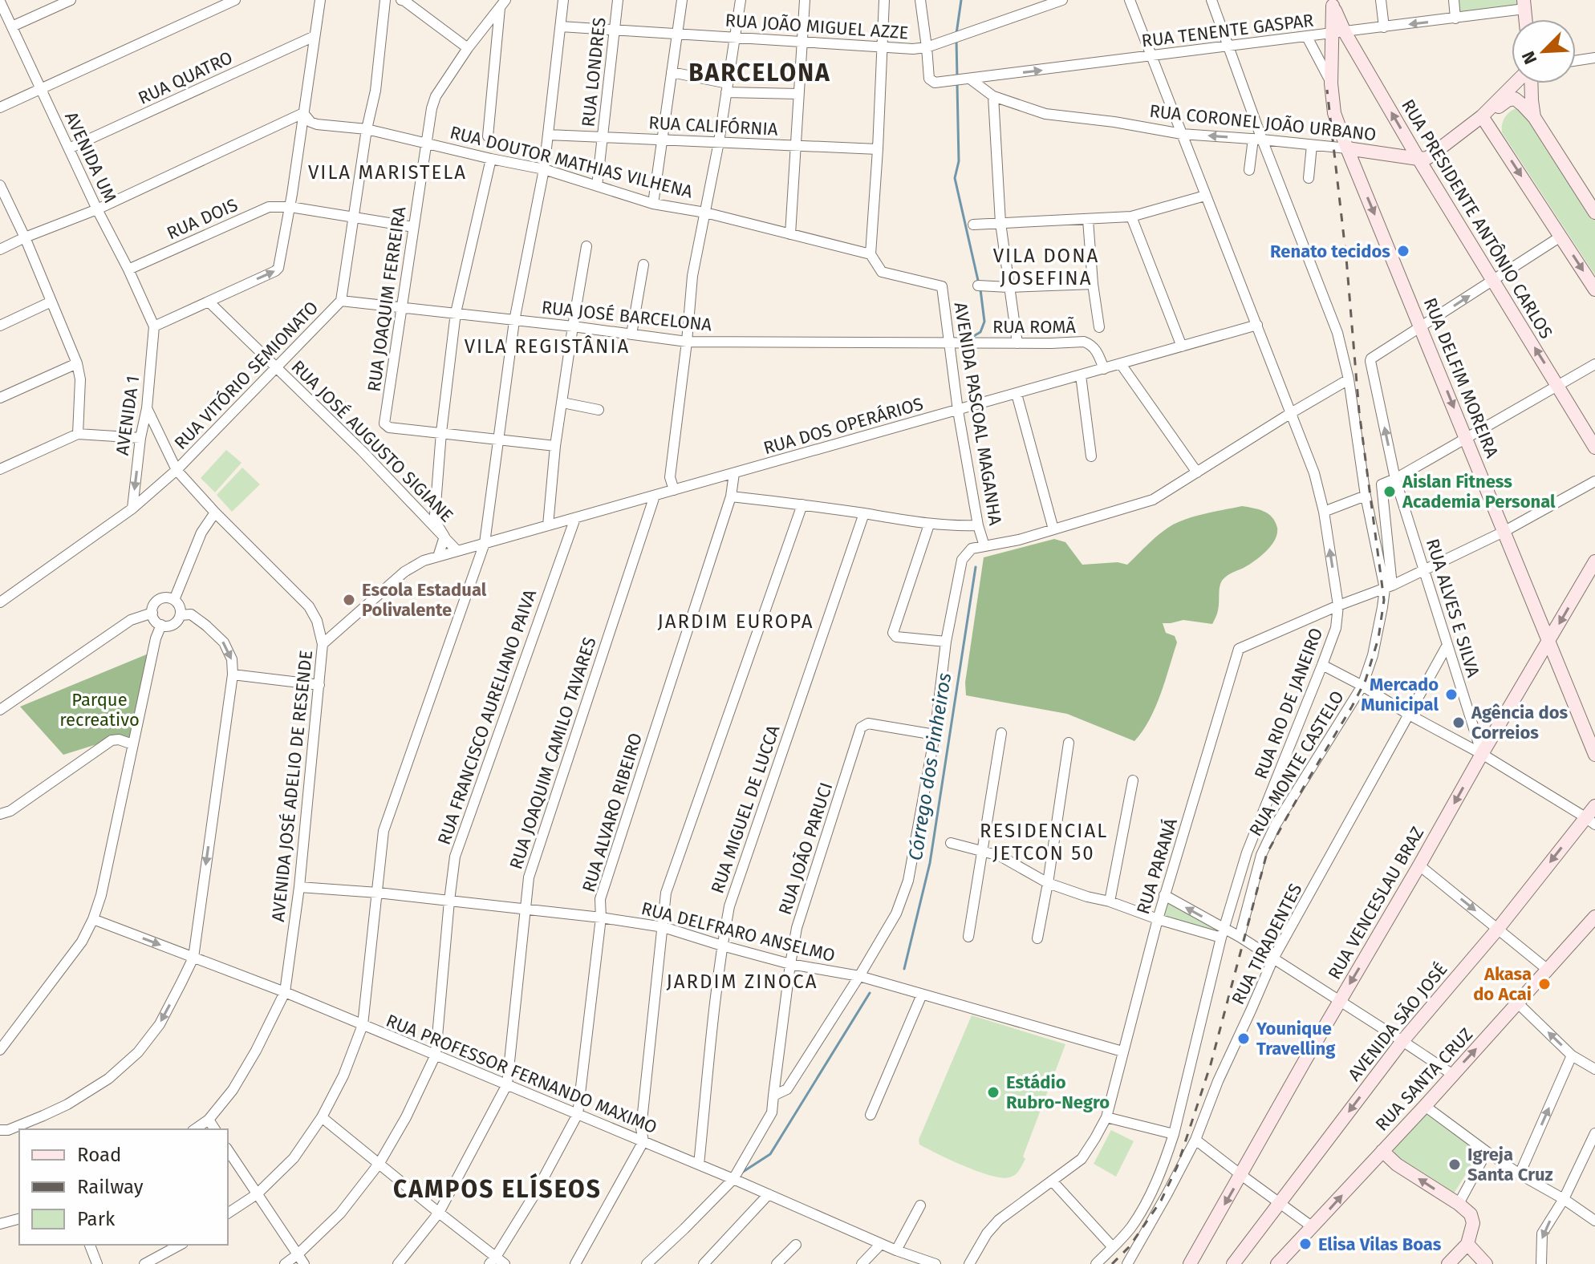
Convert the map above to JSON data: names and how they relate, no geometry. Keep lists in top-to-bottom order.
{
  "streets": {
    "main road": [
      "RUA CORONEL JOÃO URBANO",
      "RUA PRESIDENTE ANTÔNIO CARLOS",
      "RUA DELFIM MOREIRA",
      "RUA VENCESLAU BRAZ",
      "AVENIDA SÃO JOSÉ",
      "RUA SANTA CRUZ"
    ],
    "street": [
      "RUA JOÃO MIGUEL AZZE",
      "RUA TENENTE GASPAR",
      "RUA LONDRES",
      "RUA QUATRO",
      "RUA CALIFÓRNIA",
      "AVENIDA UM",
      "RUA DOUTOR MATHIAS VILHENA",
      "RUA DOIS",
      "RUA JOAQUIM FERREIRA",
      "RUA JOSÉ BARCELONA",
      "RUA ROMÃ",
      "RUA VITÓRIO SEMIONATO",
      "AVENIDA PASCOAL MAGANHA",
      "AVENIDA 1",
      "RUA DOS OPERÁRIOS",
      "RUA JOSÉ AUGUSTO SIGIANE",
      "RUA ALVES E SILVA",
      "RUA RIO DE JANEIRO",
      "RUA FRANCISCO AURELIANO PAIVA",
      "RUA JOAQUIM CAMILO TAVARES",
      "RUA MONTE CASTELO",
      "AVENIDA JOSÉ ADELIO DE RESENDE",
      "RUA MIGUEL DE LUCCA",
      "RUA ALVARO RIBEIRO",
      "RUA JOÃO PARUCI",
      "RUA PARANÁ",
      "RUA DELFRARO ANSELMO",
      "RUA TIRADENTES",
      "RUA PROFESSOR FERNANDO MAXIMO"
    ]
  },
  "crossings": [
    ["RUA JOÃO MIGUEL AZZE", "RUA TENENTE GASPAR"],
    ["RUA JOÃO MIGUEL AZZE", "RUA LONDRES"],
    ["RUA TENENTE GASPAR", "RUA CORONEL JOÃO URBANO"],
    ["RUA TENENTE GASPAR", "RUA PRESIDENTE ANTÔNIO CARLOS"],
    ["RUA TENENTE GASPAR", "RUA DELFIM MOREIRA"],
    ["RUA TENENTE GASPAR", "RUA RIO DE JANEIRO"],
    ["RUA TENENTE GASPAR", "RUA MONTE CASTELO"],
    ["RUA LONDRES", "RUA CALIFÓRNIA"],
    ["RUA LONDRES", "RUA DOUTOR MATHIAS VILHENA"],
    ["RUA QUATRO", "AVENIDA UM"],
    ["RUA CORONEL JOÃO URBANO", "RUA PRESIDENTE ANTÔNIO CARLOS"],
    ["RUA CORONEL JOÃO URBANO", "RUA DELFIM MOREIRA"],
    ["RUA CORONEL JOÃO URBANO", "RUA RIO DE JANEIRO"],
    ["RUA CORONEL JOÃO URBANO", "RUA MONTE CASTELO"],
    ["AVENIDA UM", "RUA DOIS"],
    ["AVENIDA UM", "AVENIDA 1"],
    ["RUA DOUTOR MATHIAS VILHENA", "RUA JOAQUIM FERREIRA"],
    ["RUA DOUTOR MATHIAS VILHENA", "RUA VITÓRIO SEMIONATO"],
    ["RUA DOUTOR MATHIAS VILHENA", "AVENIDA PASCOAL MAGANHA"],
    ["RUA DOIS", "RUA JOAQUIM FERREIRA"],
    ["RUA DOIS", "RUA VITÓRIO SEMIONATO"],
    ["RUA PRESIDENTE ANTÔNIO CARLOS", "RUA DELFIM MOREIRA"],
    ["RUA JOAQUIM FERREIRA", "RUA JOSÉ BARCELONA"],
    ["RUA JOSÉ BARCELONA", "RUA ROMÃ"],
    ["RUA JOSÉ BARCELONA", "RUA VITÓRIO SEMIONATO"],
    ["RUA JOSÉ BARCELONA", "AVENIDA PASCOAL MAGANHA"],
    ["RUA ROMÃ", "AVENIDA PASCOAL MAGANHA"],
    ["RUA ROMÃ", "RUA DOS OPERÁRIOS"],
    ["RUA VITÓRIO SEMIONATO", "AVENIDA 1"],
    ["RUA VITÓRIO SEMIONATO", "RUA JOSÉ AUGUSTO SIGIANE"],
    ["RUA VITÓRIO SEMIONATO", "AVENIDA JOSÉ ADELIO DE RESENDE"],
    ["RUA DELFIM MOREIRA", "RUA ALVES E SILVA"],
    ["RUA DELFIM MOREIRA", "RUA PARANÁ"],
    ["RUA DELFIM MOREIRA", "RUA VENCESLAU BRAZ"],
    ["AVENIDA PASCOAL MAGANHA", "RUA DOS OPERÁRIOS"],
    ["AVENIDA 1", "AVENIDA JOSÉ ADELIO DE RESENDE"],
    ["RUA DOS OPERÁRIOS", "RUA JOSÉ AUGUSTO SIGIANE"],
    ["RUA DOS OPERÁRIOS", "RUA RIO DE JANEIRO"],
    ["RUA DOS OPERÁRIOS", "RUA FRANCISCO AURELIANO PAIVA"],
    ["RUA DOS OPERÁRIOS", "RUA JOAQUIM CAMILO TAVARES"],
    ["RUA DOS OPERÁRIOS", "AVENIDA JOSÉ ADELIO DE RESENDE"],
    ["RUA DOS OPERÁRIOS", "RUA ALVARO RIBEIRO"],
    ["RUA ALVES E SILVA", "RUA PARANÁ"],
    ["RUA ALVES E SILVA", "RUA VENCESLAU BRAZ"],
    ["RUA ALVES E SILVA", "RUA TIRADENTES"],
    ["RUA RIO DE JANEIRO", "RUA PARANÁ"],
    ["RUA FRANCISCO AURELIANO PAIVA", "RUA DELFRARO ANSELMO"],
    ["RUA FRANCISCO AURELIANO PAIVA", "RUA PROFESSOR FERNANDO MAXIMO"],
    ["RUA JOAQUIM CAMILO TAVARES", "RUA DELFRARO ANSELMO"],
    ["RUA JOAQUIM CAMILO TAVARES", "RUA PROFESSOR FERNANDO MAXIMO"],
    ["RUA MONTE CASTELO", "RUA PARANÁ"],
    ["AVENIDA JOSÉ ADELIO DE RESENDE", "RUA DELFRARO ANSELMO"],
    ["AVENIDA JOSÉ ADELIO DE RESENDE", "RUA PROFESSOR FERNANDO MAXIMO"],
    ["RUA MIGUEL DE LUCCA", "RUA DELFRARO ANSELMO"],
    ["RUA MIGUEL DE LUCCA", "RUA PROFESSOR FERNANDO MAXIMO"],
    ["RUA ALVARO RIBEIRO", "RUA DELFRARO ANSELMO"],
    ["RUA ALVARO RIBEIRO", "RUA PROFESSOR FERNANDO MAXIMO"],
    ["RUA JOÃO PARUCI", "RUA DELFRARO ANSELMO"],
    ["RUA JOÃO PARUCI", "RUA PROFESSOR FERNANDO MAXIMO"],
    ["RUA PARANÁ", "RUA DELFRARO ANSELMO"]
  ],
  "one_way": [
    "RUA PRESIDENTE ANTÔNIO CARLOS",
    "RUA DELFIM MOREIRA",
    "AVENIDA 1",
    "RUA VENCESLAU BRAZ",
    "AVENIDA SÃO JOSÉ",
    "RUA SANTA CRUZ"
  ],
  "districts": [
    "BARCELONA",
    "VILA MARISTELA",
    "VILA DONA JOSEFINA",
    "VILA REGISTÂNIA",
    "JARDIM EUROPA",
    "RESIDENCIAL JETCON 50",
    "JARDIM ZINOCA",
    "CAMPOS ELÍSEOS"
  ],
  "water": ["Córrego dos Pinheiros"],
  "parks": ["Parque recreativo"],
  "places": [
    "Renato tecidos",
    "Aislan Fitness Academia Personal",
    "Escola Estadual Polivalente",
    "Mercado Municipal",
    "Agência dos Correios",
    "Akasa do Acai",
    "Younique Travelling",
    "Estádio Rubro-Negro",
    "Igreja Santa Cruz",
    "Elisa Vilas Boas"
  ],
  "legend": ["Road", "Railway", "Park"],
  "north": "bottom left"
}
